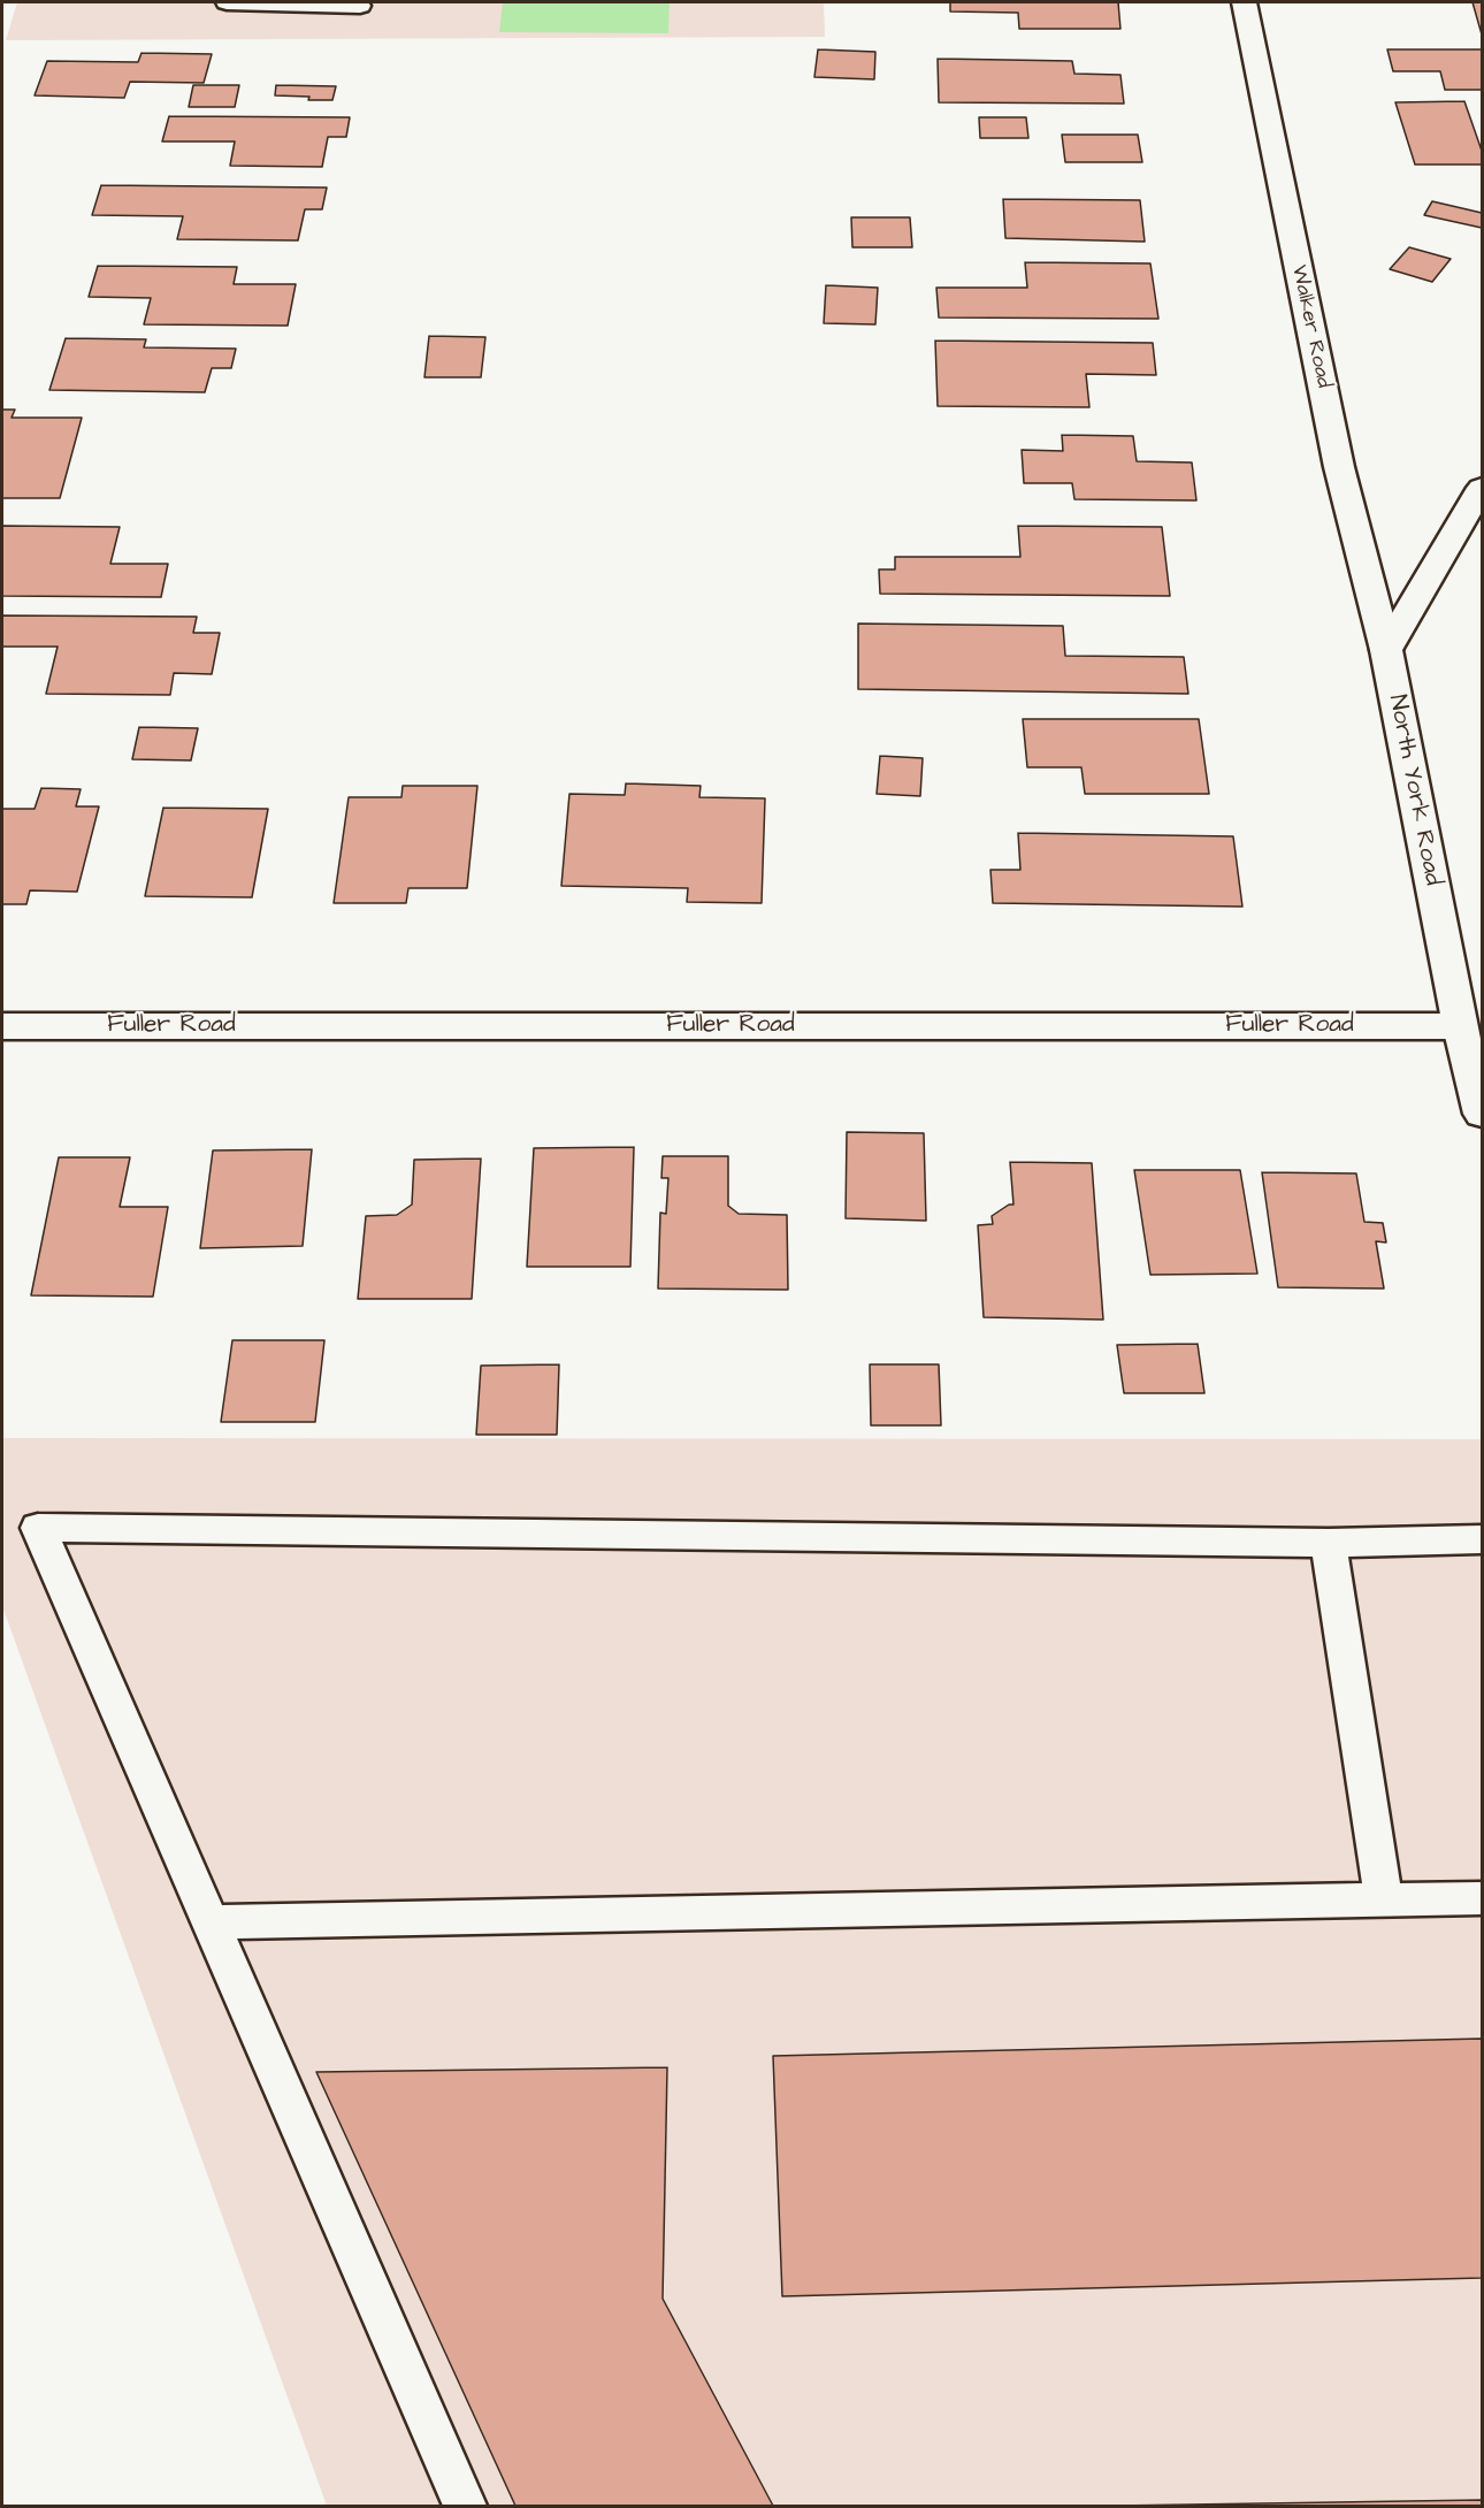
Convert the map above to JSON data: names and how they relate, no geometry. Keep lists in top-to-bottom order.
{
  "streets": {
    "street": ["Walker Road", "North York Road", "Fuller Road"]
  },
  "crossings": [
    ["Walker Road", "North York Road"],
    ["North York Road", "Fuller Road"]
  ]
}
